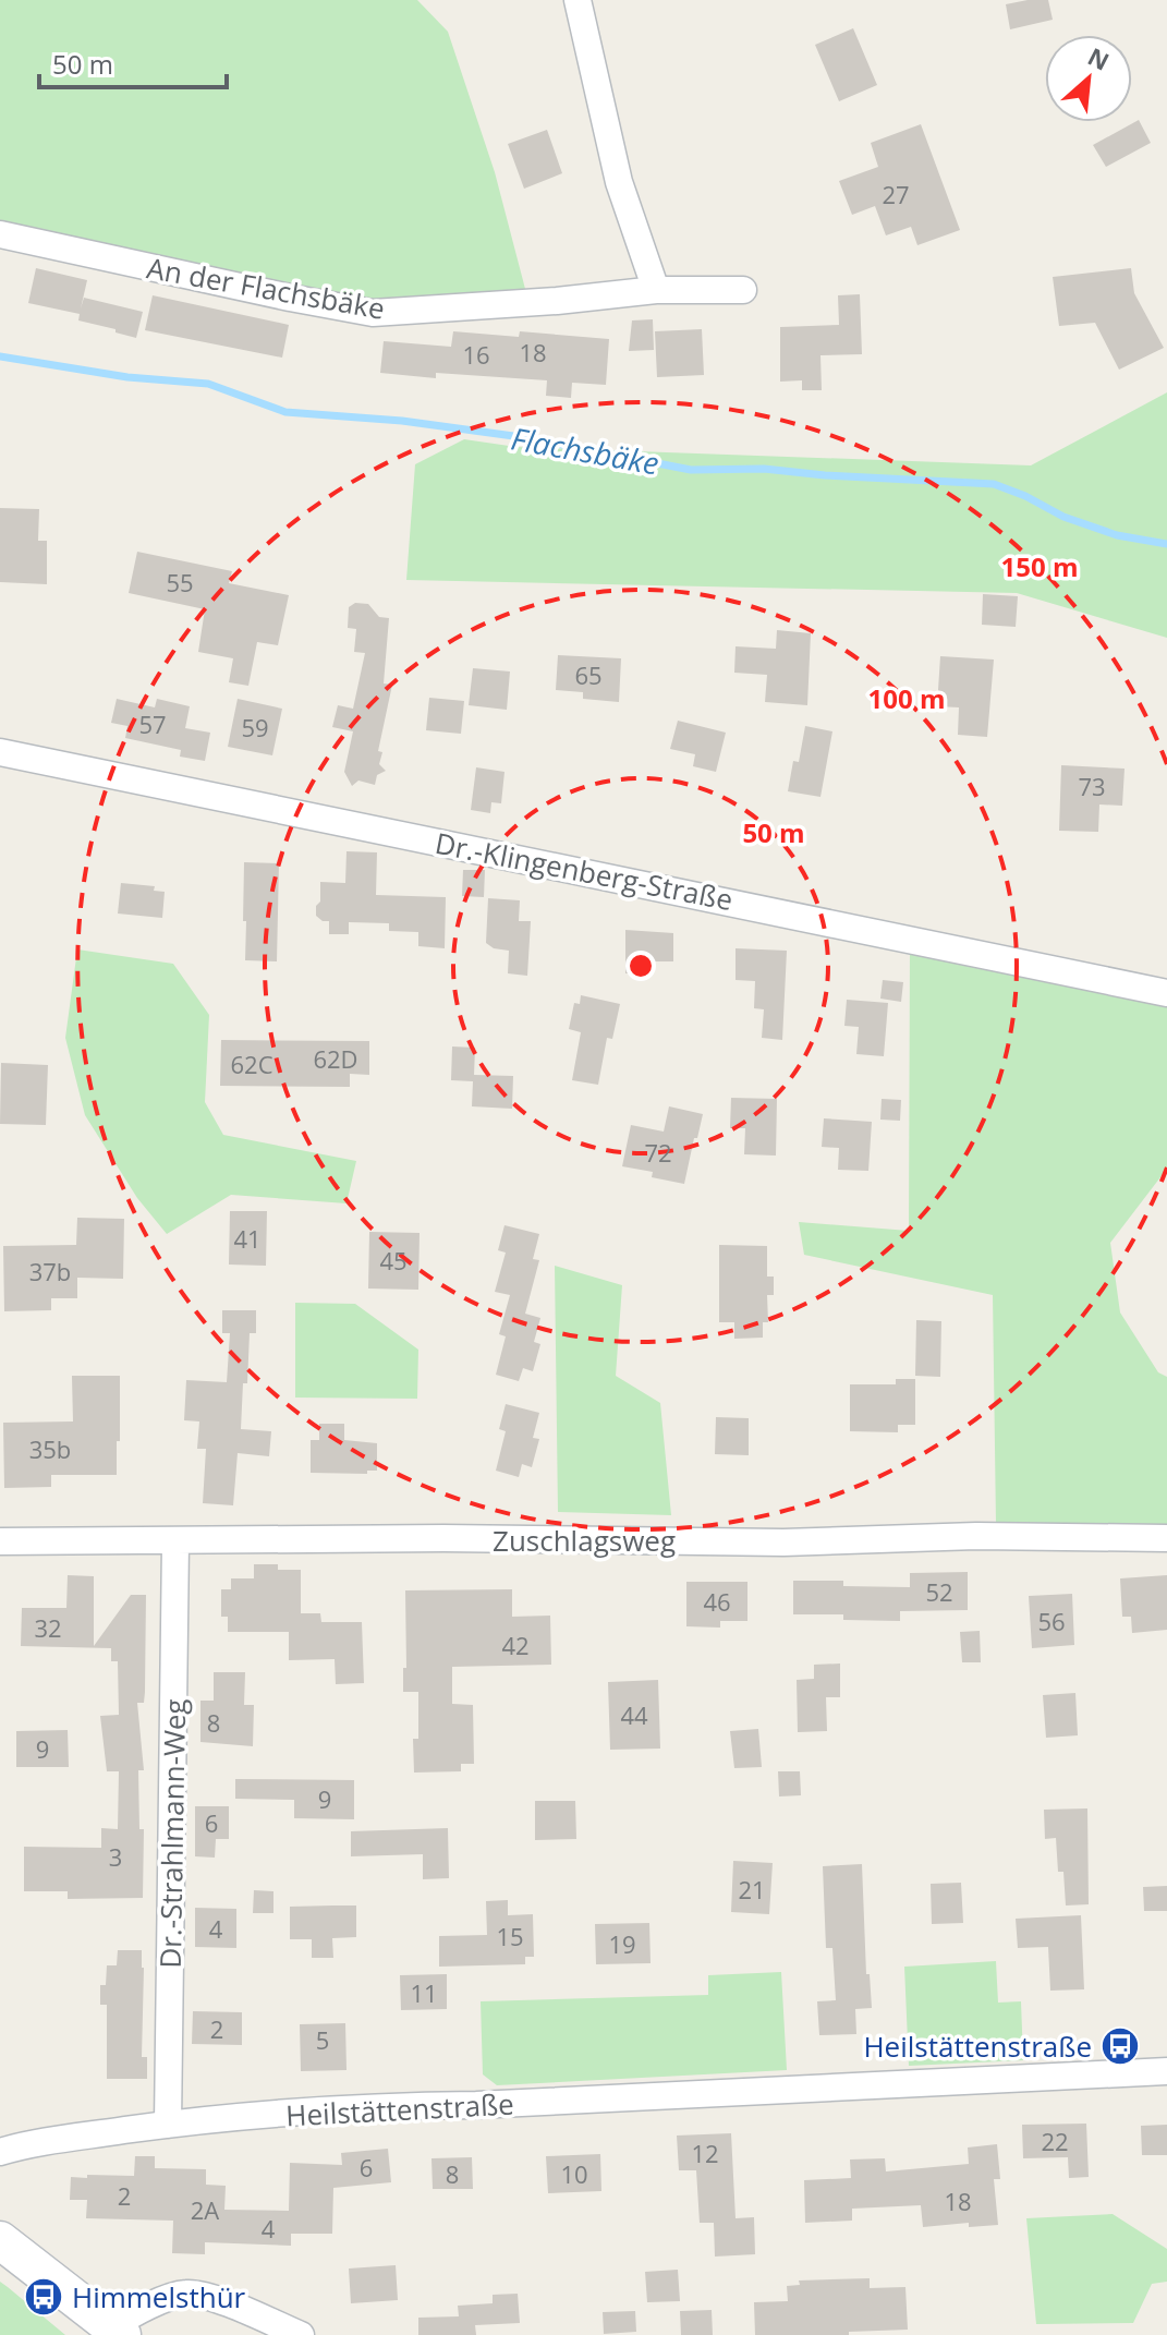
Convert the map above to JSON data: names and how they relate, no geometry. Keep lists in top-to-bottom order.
{
  "streets": {
    "street": [
      "An der Flachsbäke",
      "Dr.-Klingenberg-Straße",
      "Zuschlagsweg",
      "Dr.-Strahlmann-Weg",
      "Heilstättenstraße"
    ]
  },
  "crossings": [
    ["Zuschlagsweg", "Dr.-Strahlmann-Weg"],
    ["Dr.-Strahlmann-Weg", "Heilstättenstraße"]
  ],
  "water": ["Flachsbäke"],
  "places": {
    "bus stop": ["Heilstättenstraße", "Himmelsthür"]
  },
  "house_numbers": [
    "27",
    "18",
    "16",
    "55",
    "65",
    "57",
    "59",
    "73",
    "62D",
    "62C",
    "72",
    "41",
    "45",
    "37b",
    "35b",
    "52",
    "46",
    "56",
    "32",
    "42",
    "44",
    "8",
    "9",
    "9",
    "6",
    "3",
    "21",
    "4",
    "15",
    "19",
    "11",
    "2",
    "5",
    "22",
    "12",
    "6",
    "8",
    "10",
    "2",
    "18",
    "2A",
    "4"
  ],
  "scale_bar": "50 m",
  "north": "top right",
  "rings": ["150 m", "100 m", "50 m"]
}
